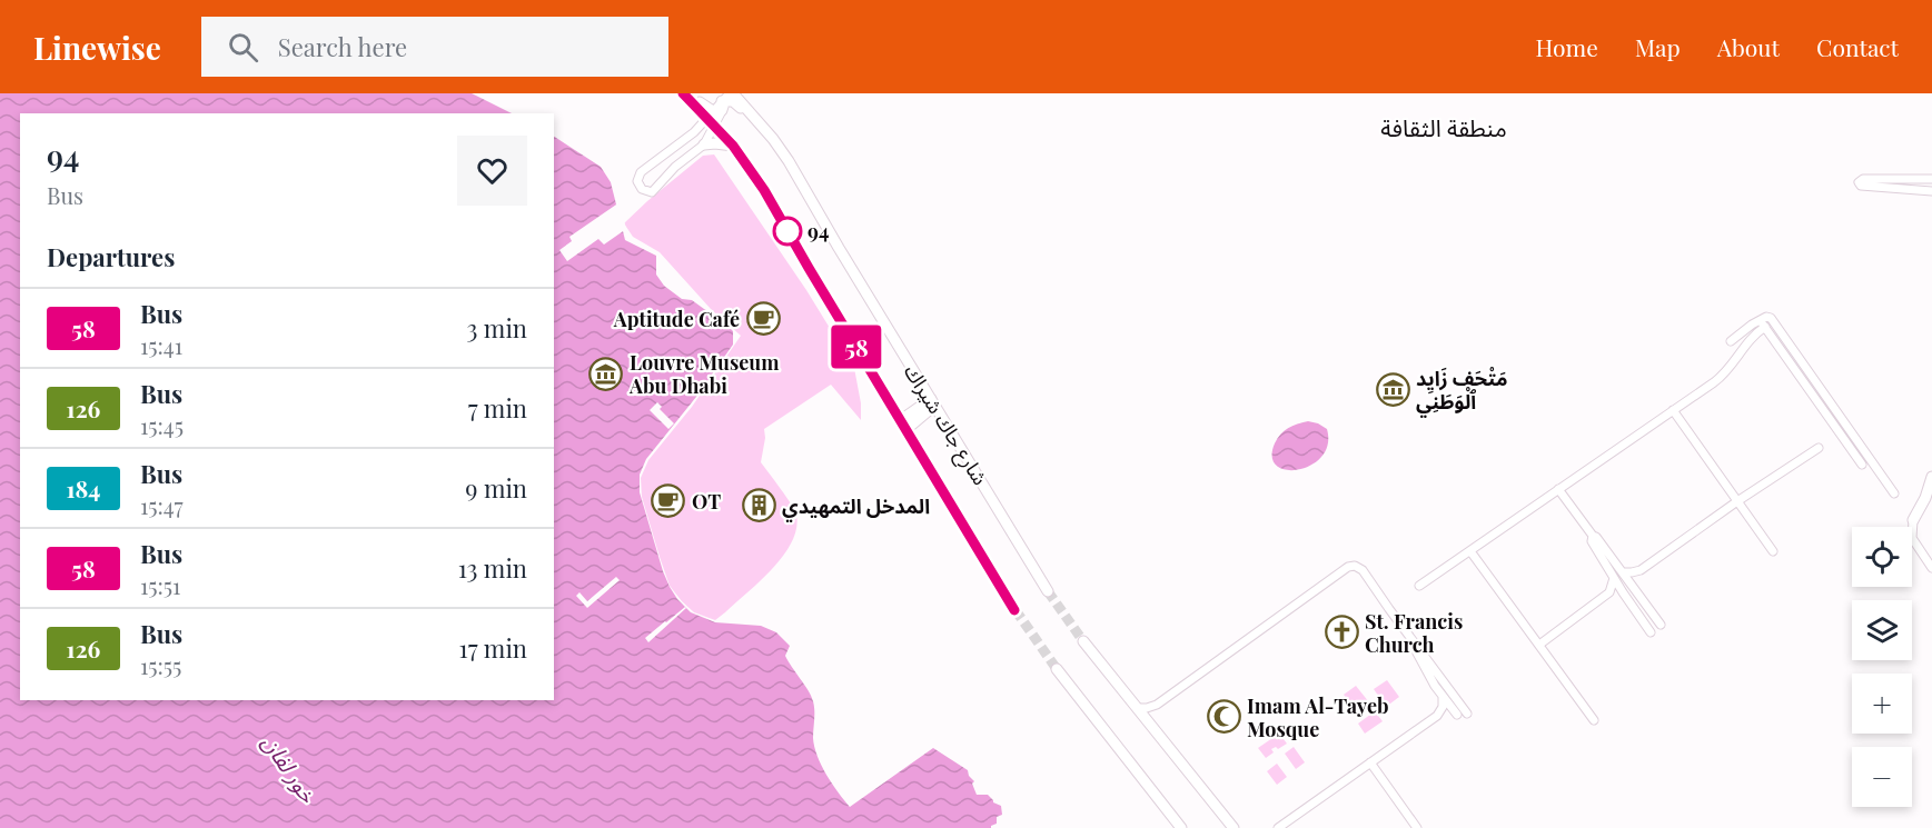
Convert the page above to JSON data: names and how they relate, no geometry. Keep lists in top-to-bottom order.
{
  "streets": {
    "street": ["شارع جاك شيراك"]
  },
  "districts": ["منطقة الثقافة"],
  "water": ["خور لفان"],
  "places": {
    "other": ["94"],
    "cafe": ["Aptitude Café", "OT"],
    "museum": ["Louvre Museum Abu Dhabi", "مَتْحَف زَايِد ٱلْوَطَنِي"],
    "building": ["المدخل التمهيدي"],
    "church": ["St. Francis Church"],
    "mosque": ["Imam Al-Tayeb Mosque"]
  },
  "lines": ["bus line 58"],
  "page": {
    "header": "Linewise",
    "search": "Search here",
    "nav": [
      "Home",
      "Map",
      "About",
      "Contact"
    ],
    "on_map": "58",
    "heading": [
      ["94", "Bus"],
      "Departures"
    ],
    "list": [
      {
        "mark": "58",
        "name": "Bus",
        "note": "15:41",
        "value": "3 min"
      },
      {
        "mark": "126",
        "name": "Bus",
        "note": "15:45",
        "value": "7 min"
      },
      {
        "mark": "184",
        "name": "Bus",
        "note": "15:47",
        "value": "9 min"
      },
      {
        "mark": "58",
        "name": "Bus",
        "note": "15:51",
        "value": "13 min"
      },
      {
        "mark": "126",
        "name": "Bus",
        "note": "15:55",
        "value": "17 min"
      }
    ],
    "map_buttons": ["+", "−"]
  }
}
